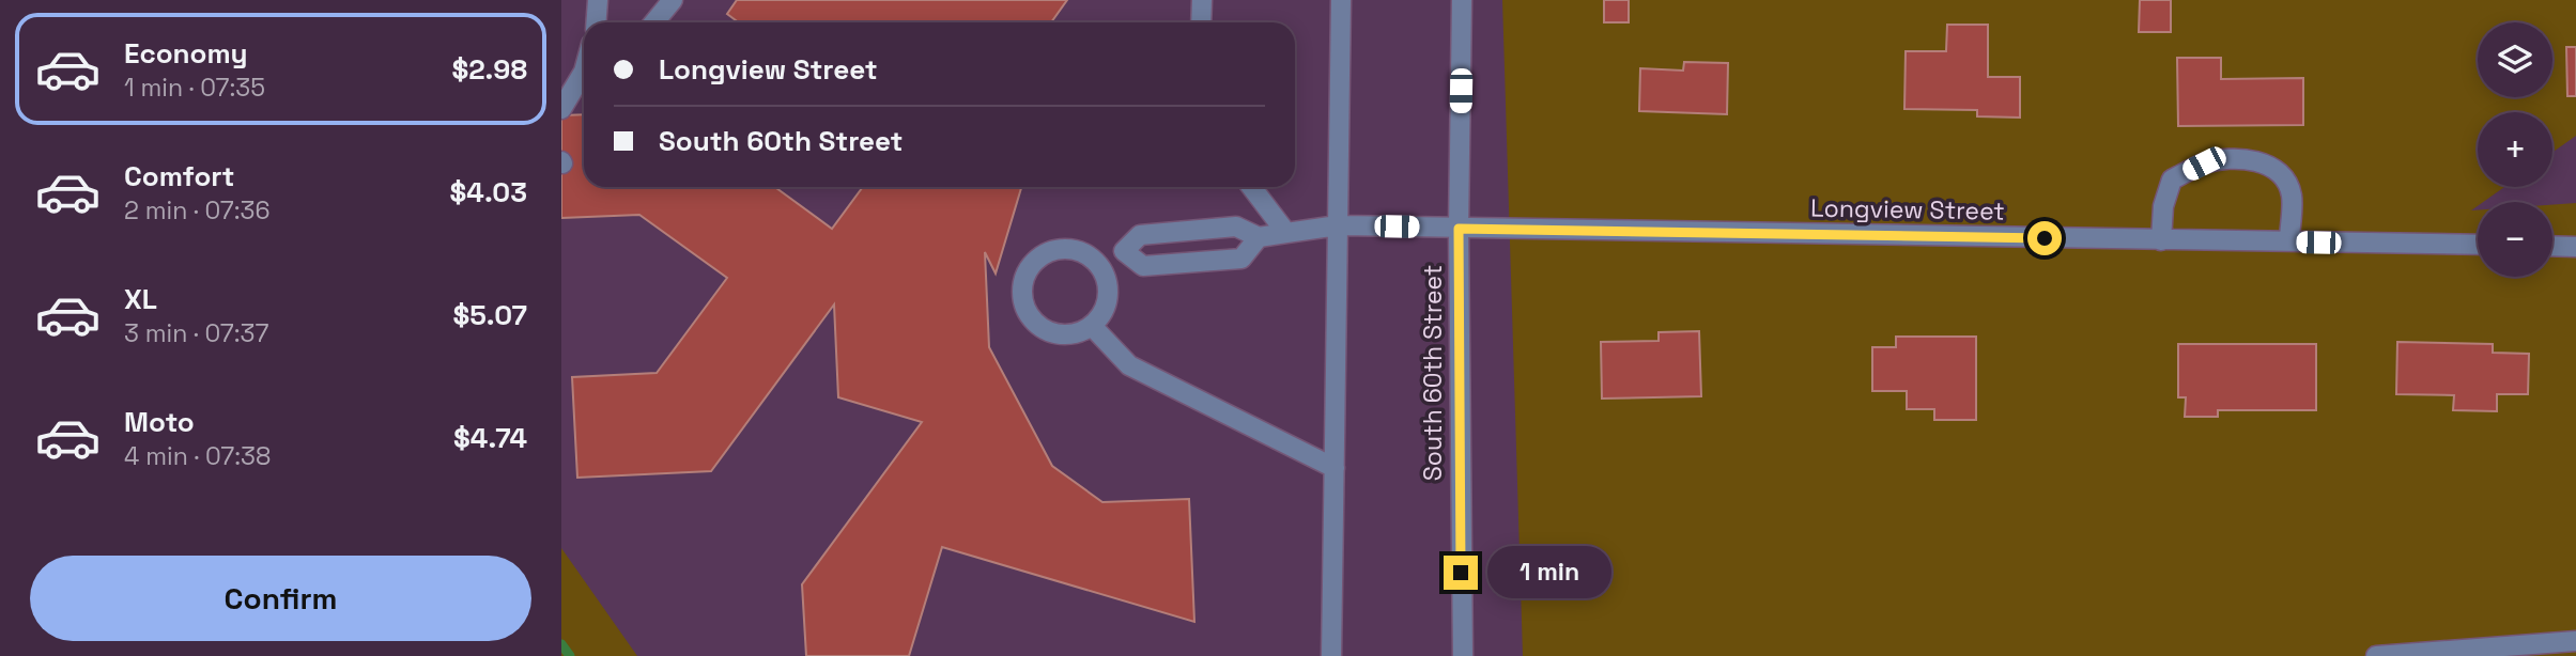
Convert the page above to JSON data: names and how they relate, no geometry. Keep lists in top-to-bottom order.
{
  "streets": {
    "street": ["Longview Street", "South 60th Street"]
  },
  "crossings": [
    ["Longview Street", "South 60th Street"]
  ],
  "page": {
    "list": [
      {
        "name": "Economy",
        "note": "1 min · 07:35",
        "value": "$2.98"
      },
      {
        "name": "Comfort",
        "note": "2 min · 07:36",
        "value": "$4.03"
      },
      {
        "name": "XL",
        "note": "3 min · 07:37",
        "value": "$5.07"
      },
      {
        "name": "Moto",
        "note": "4 min · 07:38",
        "value": "$4.74"
      }
    ],
    "map_buttons": ["+", "−"],
    "banner": ["Longview Street", "South 60th Street"],
    "buttons": "Confirm",
    "bubble": "1 min"
  }
}
